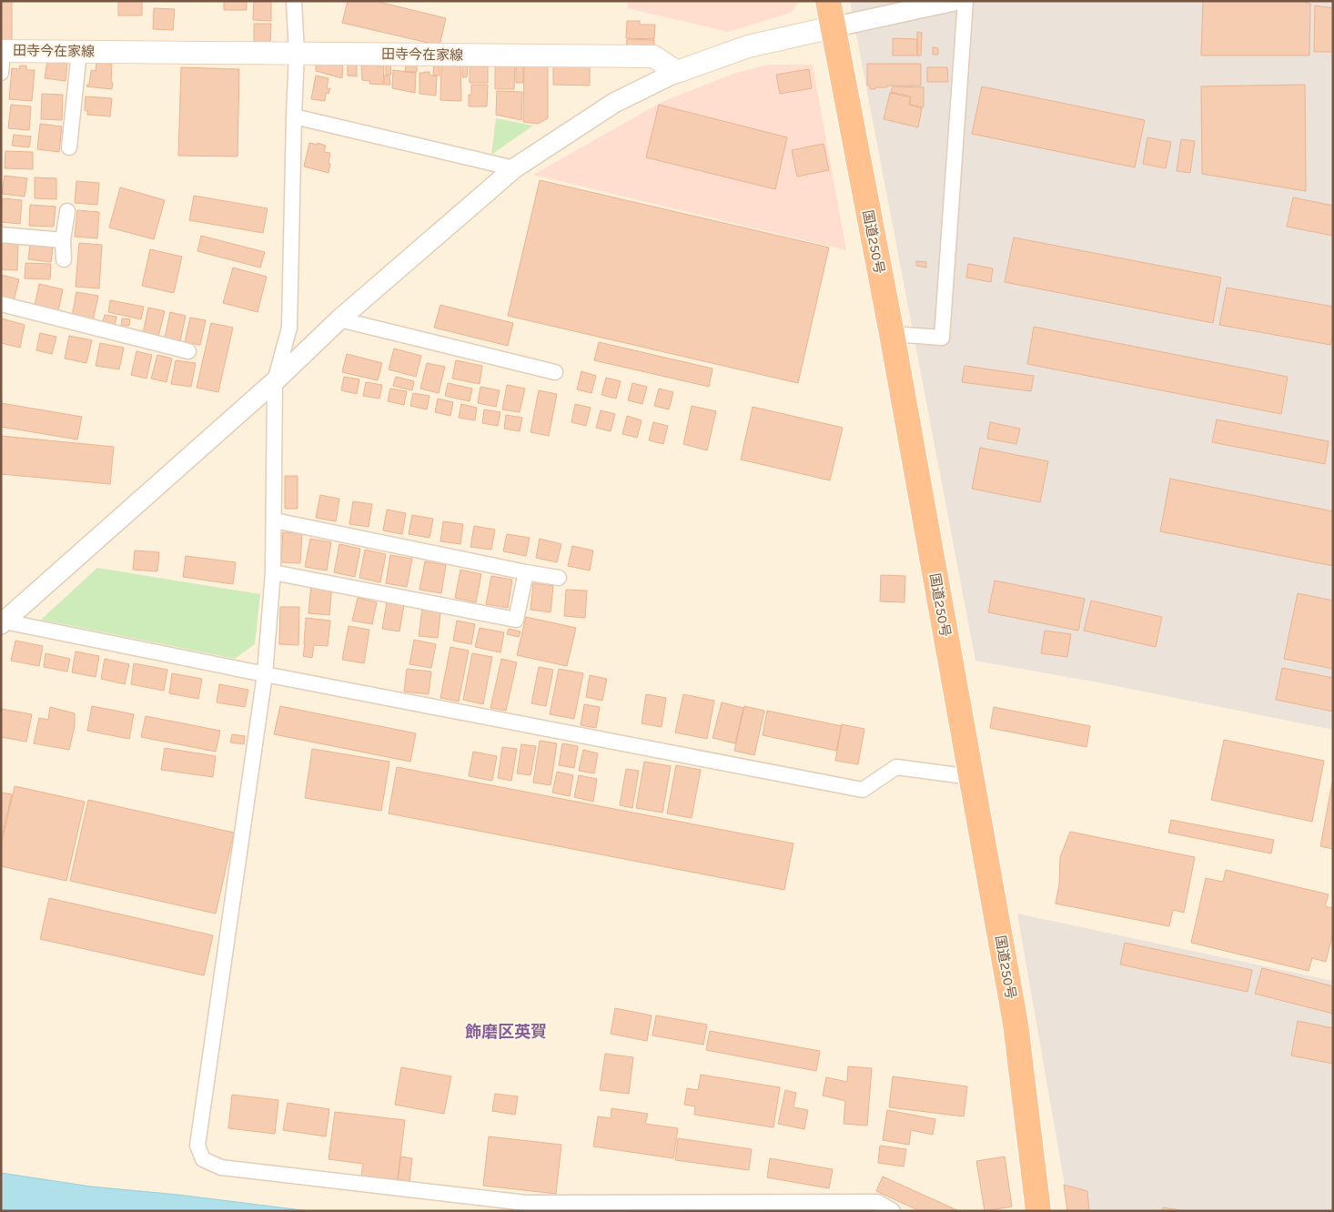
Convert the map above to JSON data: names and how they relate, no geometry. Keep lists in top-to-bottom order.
{
  "streets": {
    "highway": ["国道250号"],
    "main road": ["田寺今在家線"]
  },
  "districts": ["飾磨区英賀"]
}
